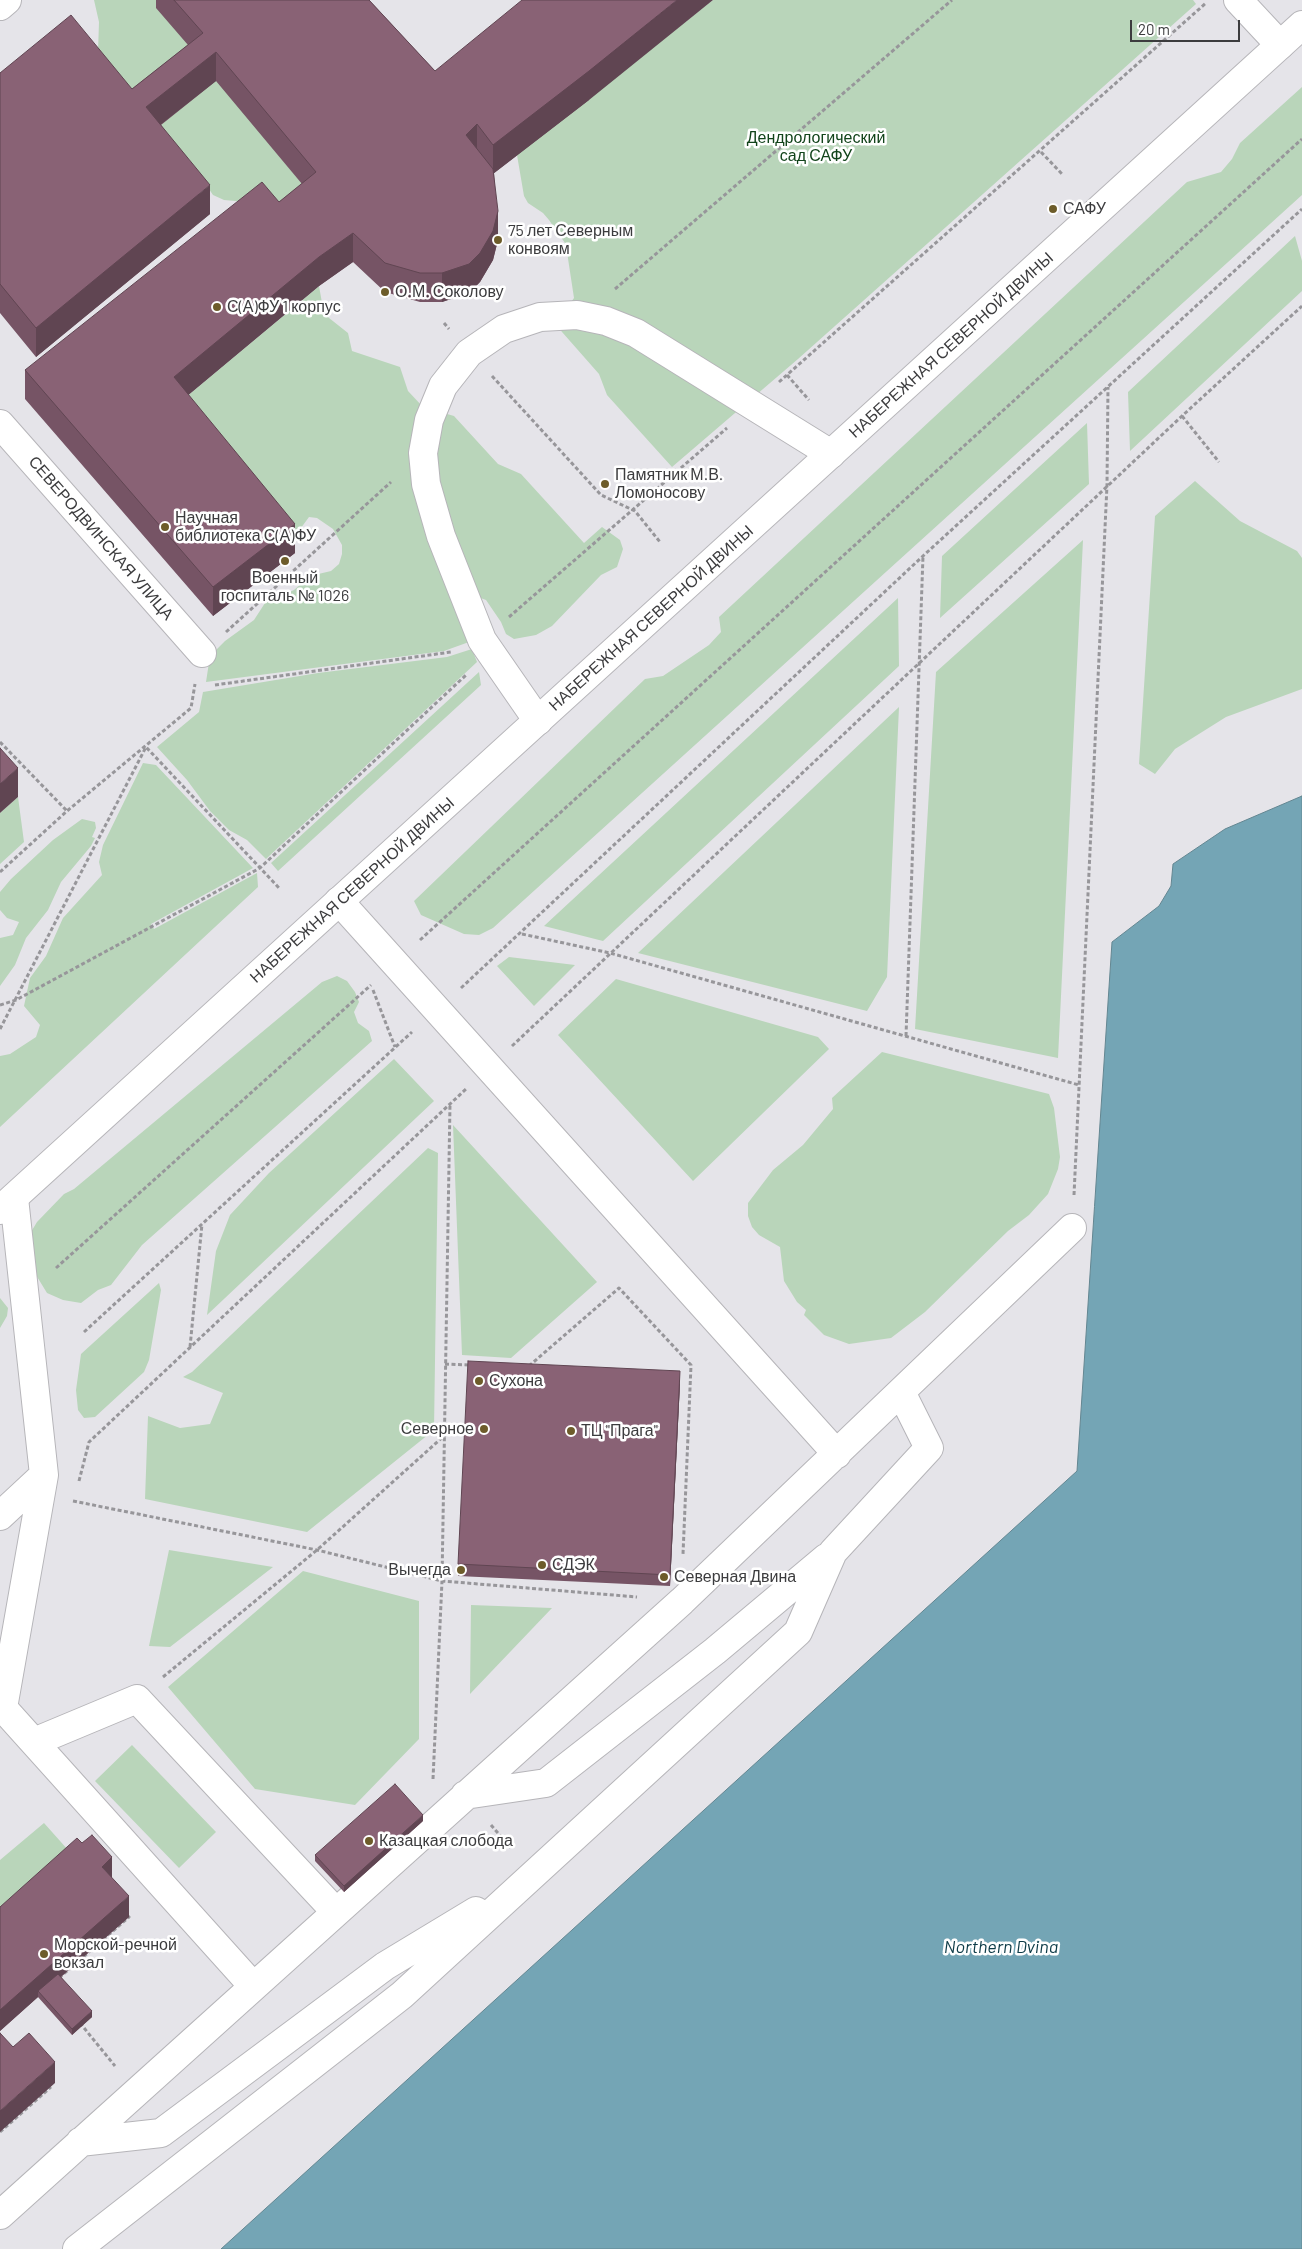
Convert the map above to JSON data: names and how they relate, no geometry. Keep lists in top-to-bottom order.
{
  "streets": {
    "main road": ["НАБЕРЕЖНАЯ СЕВЕРНОЙ ДВИНЫ", "СЕВЕРОДВИНСКАЯ УЛИЦА"]
  },
  "water": ["Northern Dvina"],
  "parks": ["Дендрологический сад САФУ"],
  "places": [
    "САФУ",
    "75 лет Северным конвоям",
    "О.М. Соколову",
    "С(А)ФУ 1 корпус",
    "Памятник М.В. Ломоносову",
    "Научная библиотека С(А)ФУ",
    "Военный госпиталь № 1026",
    "Сухона",
    "Северное",
    "ТЦ \"Прага\"",
    "СДЭК",
    "Вычегда",
    "Северная Двина",
    "Казацкая слобода",
    "Морской-речной вокзал"
  ],
  "scale_bar": "20 m"
}
